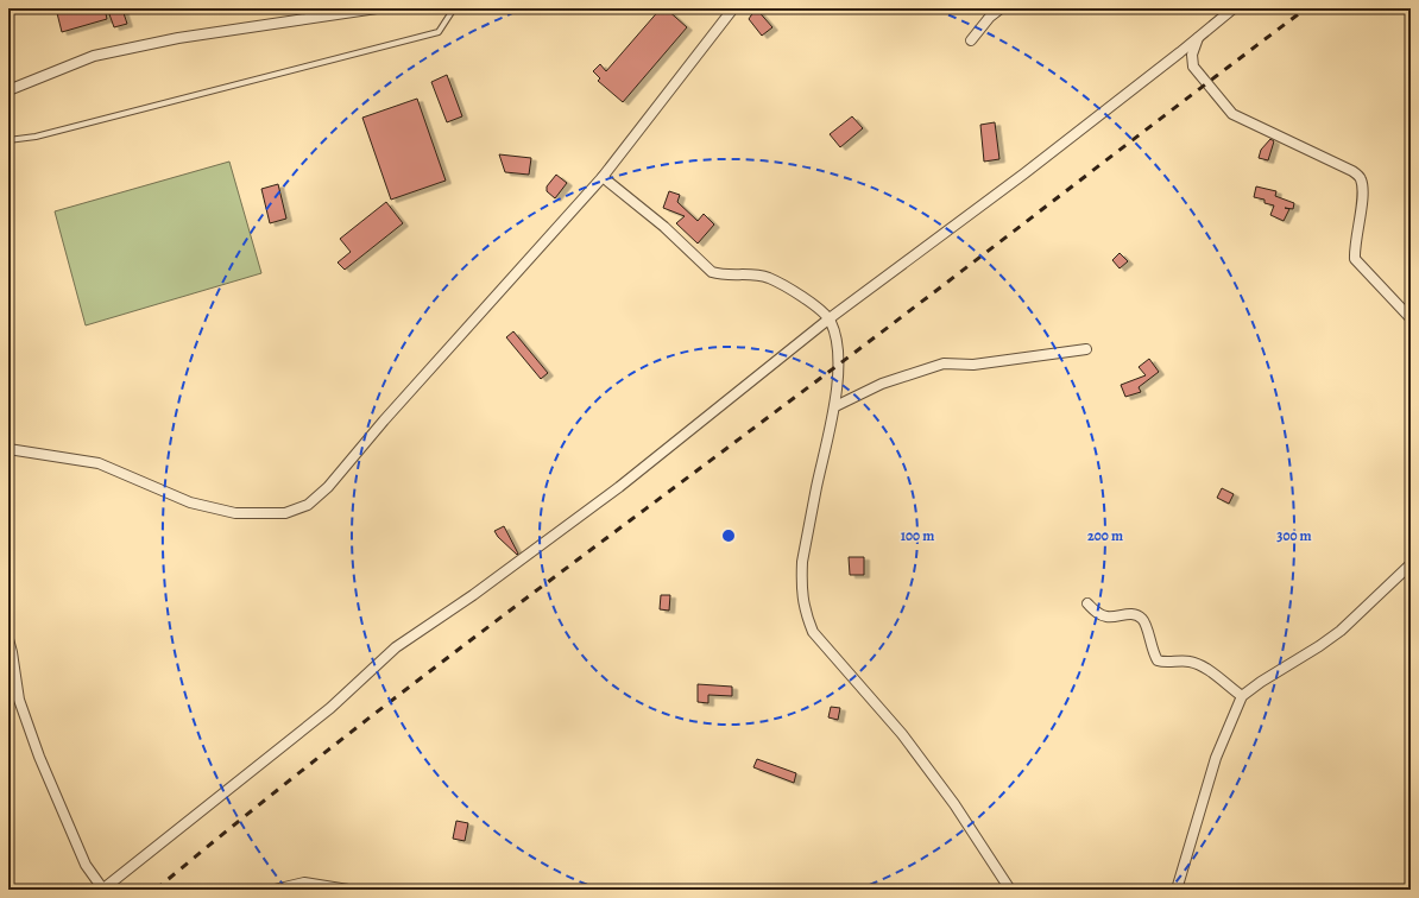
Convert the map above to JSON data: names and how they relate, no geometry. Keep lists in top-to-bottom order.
{
  "rings": ["100 m", "200 m", "300 m"]
}
